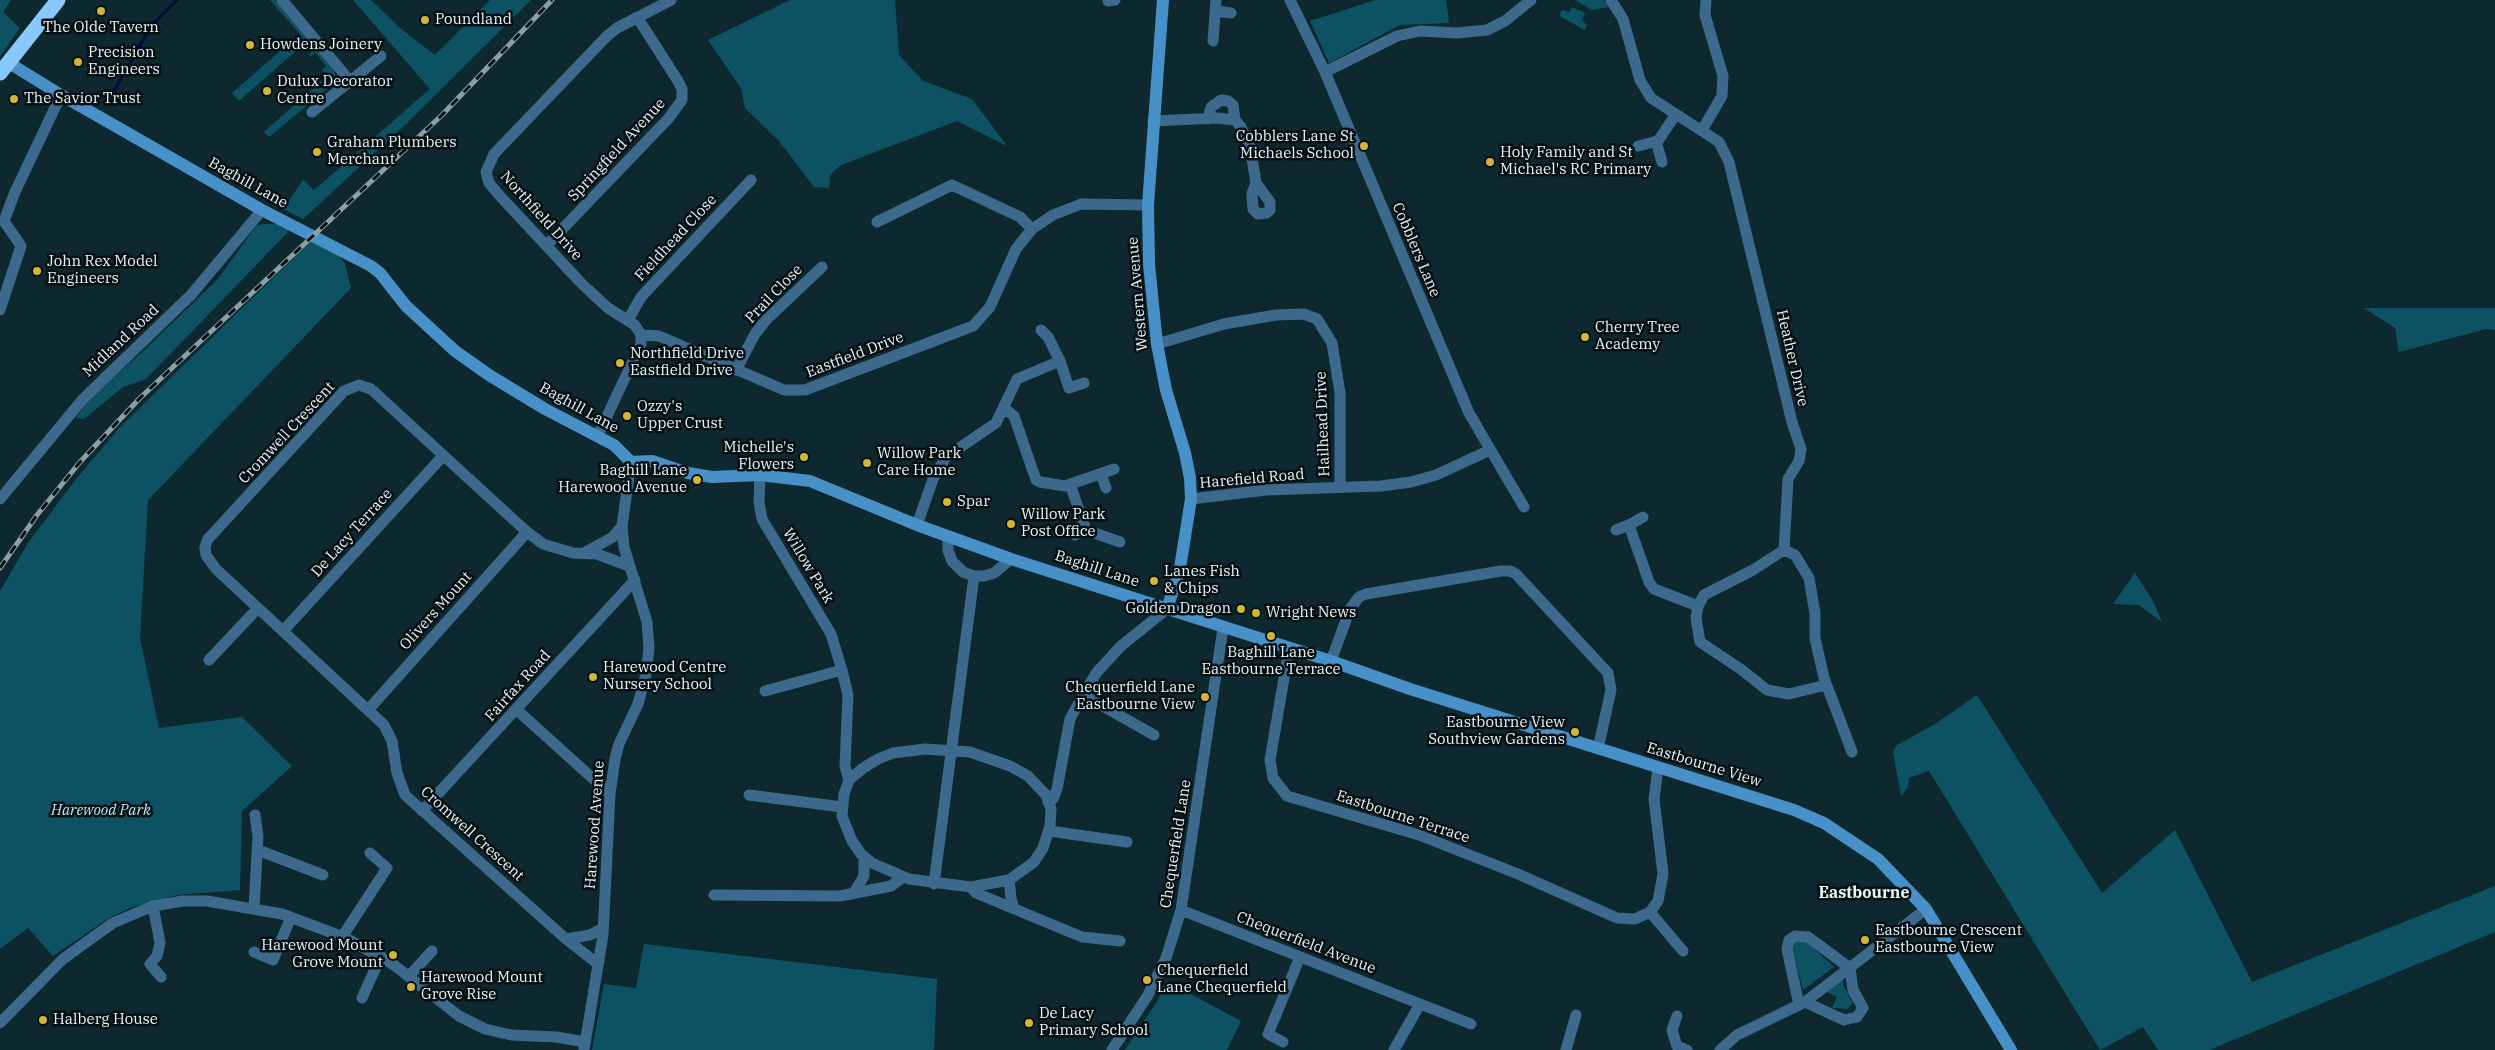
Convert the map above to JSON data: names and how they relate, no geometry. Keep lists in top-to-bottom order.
{
  "streets": {
    "street": [
      "Springfield Avenue",
      "Baghill Lane",
      "Northfield Drive",
      "Fieldhead Close",
      "Cobblers Lane",
      "Prail Close",
      "Western Avenue",
      "Midland Road",
      "Eastfield Drive",
      "Heather Drive",
      "Hailhead Drive",
      "Cromwell Crescent",
      "Harefield Road",
      "De Lacy Terrace",
      "Willow Park",
      "Olivers Mount",
      "Fairfax Road",
      "Eastbourne View",
      "Eastbourne Terrace",
      "Harewood Avenue",
      "Chequerfield Lane",
      "Chequerfield Avenue"
    ]
  },
  "crossings": [
    ["Springfield Avenue", "Northfield Drive"],
    ["Baghill Lane", "Western Avenue"],
    ["Baghill Lane", "Midland Road"],
    ["Baghill Lane", "Willow Park"],
    ["Baghill Lane", "Eastbourne View"],
    ["Baghill Lane", "Eastbourne Terrace"],
    ["Baghill Lane", "Harewood Avenue"],
    ["Baghill Lane", "Chequerfield Lane"],
    ["Northfield Drive", "Fieldhead Close"],
    ["Northfield Drive", "Eastfield Drive"],
    ["Cobblers Lane", "Harefield Road"],
    ["Prail Close", "Eastfield Drive"],
    ["Western Avenue", "Eastfield Drive"],
    ["Western Avenue", "Hailhead Drive"],
    ["Western Avenue", "Harefield Road"],
    ["Western Avenue", "Willow Park"],
    ["Hailhead Drive", "Harefield Road"],
    ["Cromwell Crescent", "De Lacy Terrace"],
    ["Cromwell Crescent", "Olivers Mount"],
    ["Cromwell Crescent", "Fairfax Road"],
    ["Cromwell Crescent", "Harewood Avenue"],
    ["Fairfax Road", "Harewood Avenue"],
    ["Eastbourne View", "Eastbourne Terrace"],
    ["Chequerfield Lane", "Chequerfield Avenue"]
  ],
  "districts": ["Eastbourne"],
  "parks": ["Harewood Park"],
  "places": [
    "The Olde Tavern",
    "Poundland",
    "Howdens Joinery",
    "Precision Engineers",
    "Dulux Decorator Centre",
    "The Savior Trust",
    "Cobblers Lane St Michaels School",
    "Graham Plumbers Merchant",
    "Holy Family and St Michael's RC Primary",
    "John Rex Model Engineers",
    "Cherry Tree Academy",
    "Northfield Drive Eastfield Drive",
    "Ozzy's Upper Crust",
    "Michelle's Flowers",
    "Willow Park Care Home",
    "Baghill Lane Harewood Avenue",
    "Spar",
    "Willow Park Post Office",
    "Lanes Fish & Chips",
    "Golden Dragon",
    "Wright News",
    "Baghill Lane Eastbourne Terrace",
    "Harewood Centre Nursery School",
    "Chequerfield Lane Eastbourne View",
    "Eastbourne View Southview Gardens",
    "Eastbourne Crescent Eastbourne View",
    "Harewood Mount Grove Mount",
    "Chequerfield Lane Chequerfield",
    "Harewood Mount Grove Rise",
    "Halberg House",
    "De Lacy Primary School"
  ]
}
